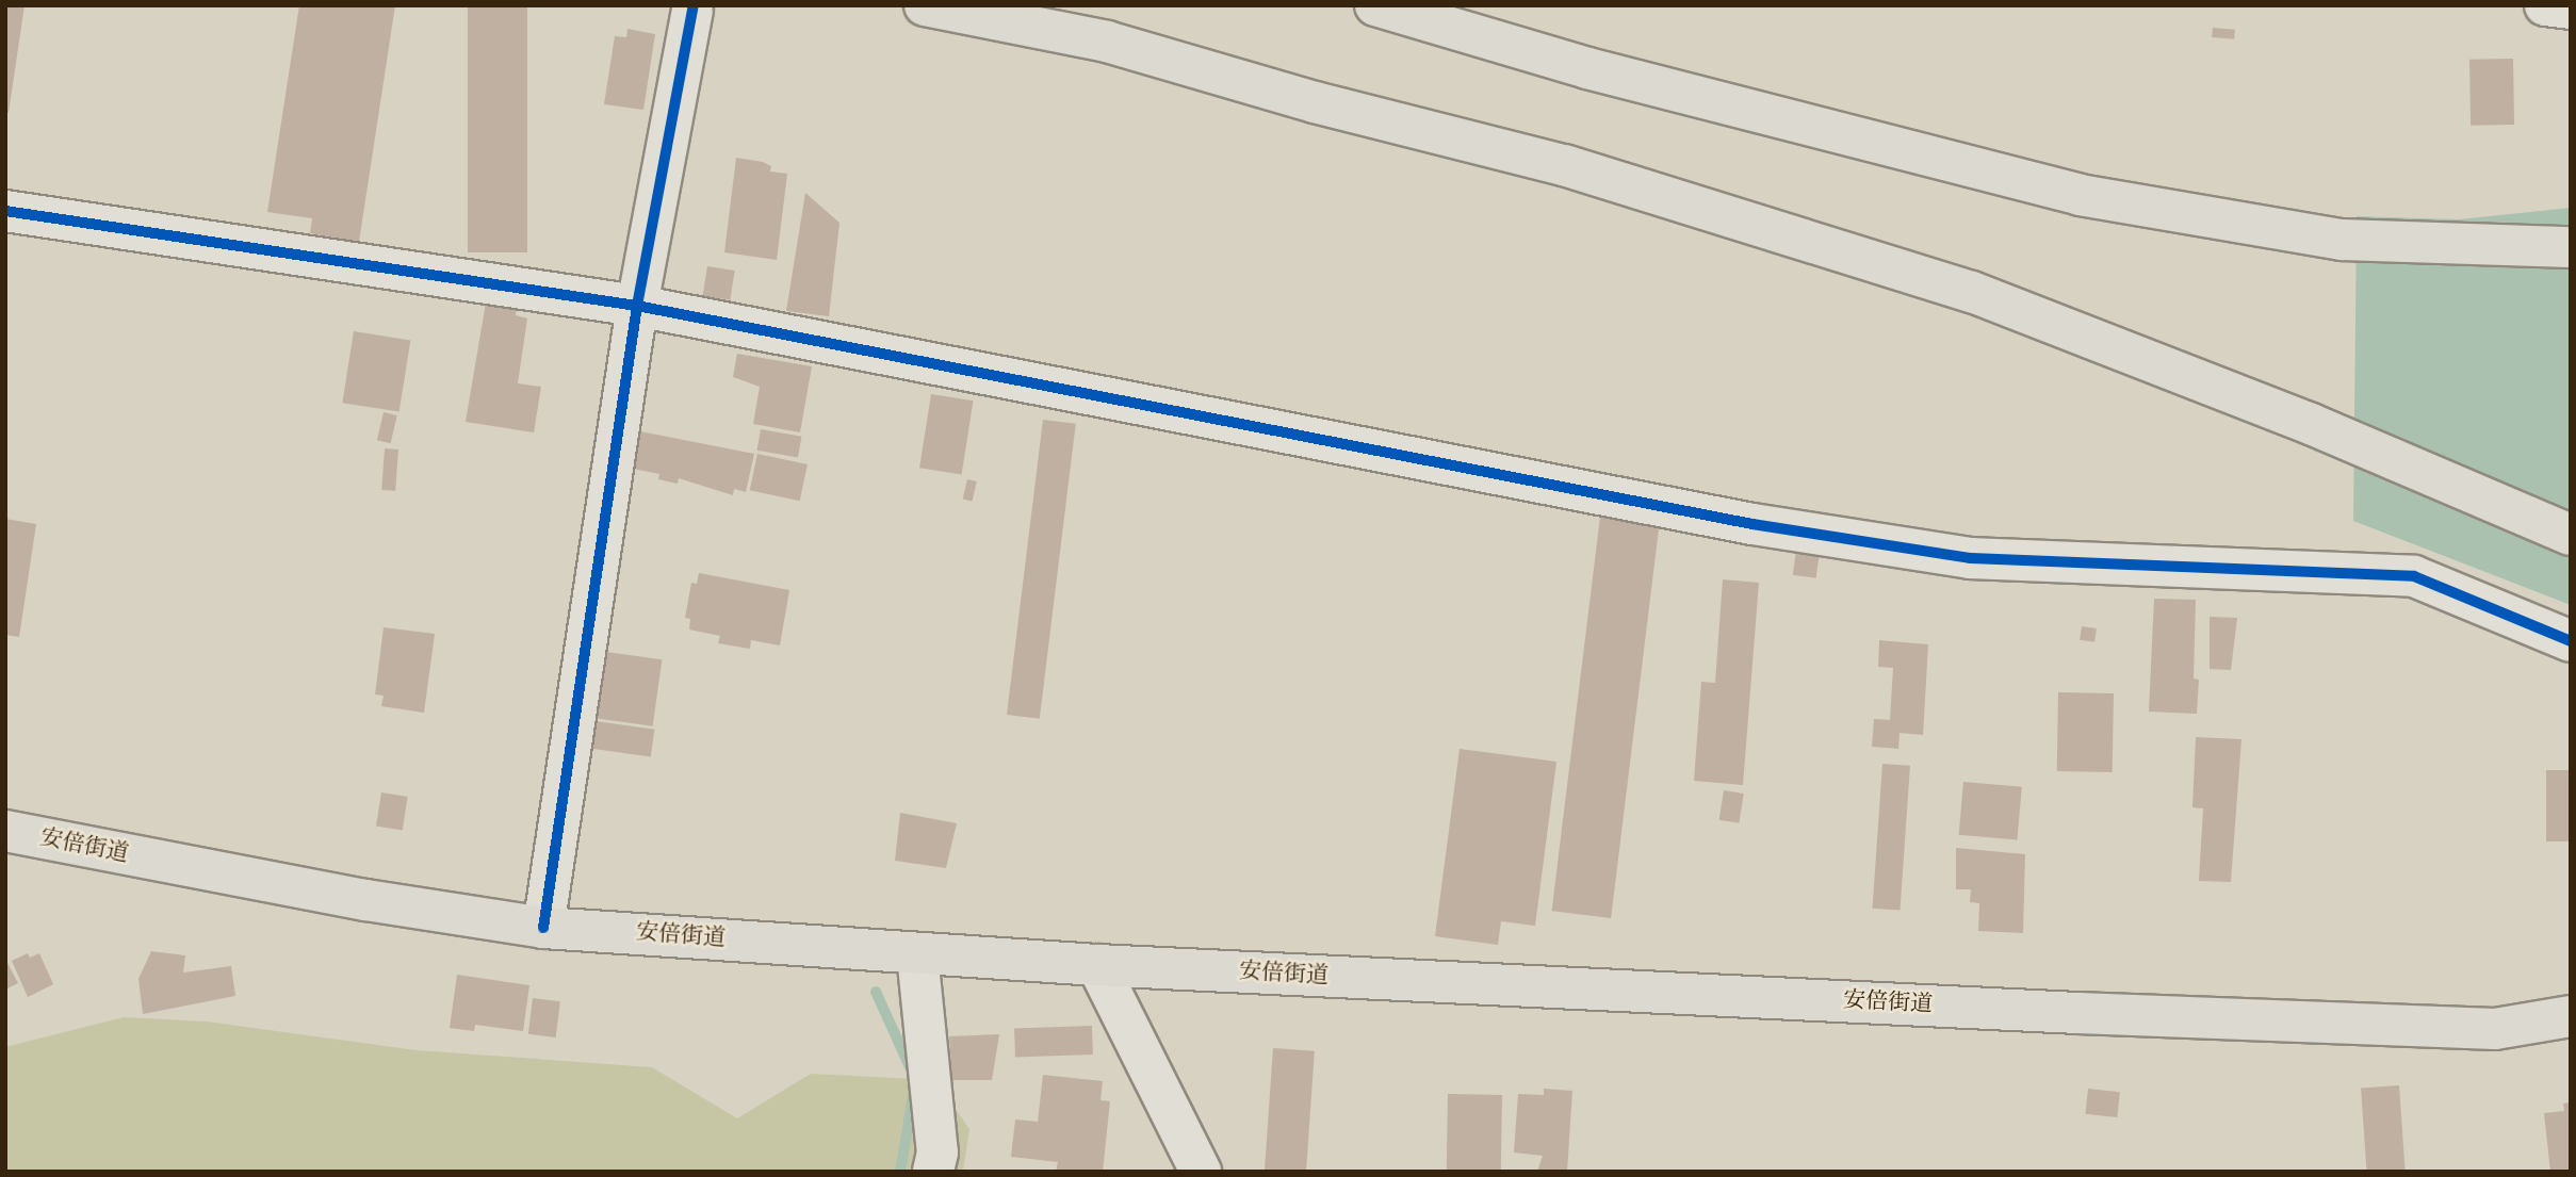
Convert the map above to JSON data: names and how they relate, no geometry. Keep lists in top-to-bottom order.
{
  "streets": {
    "main road": ["安倍街道"]
  }
}
